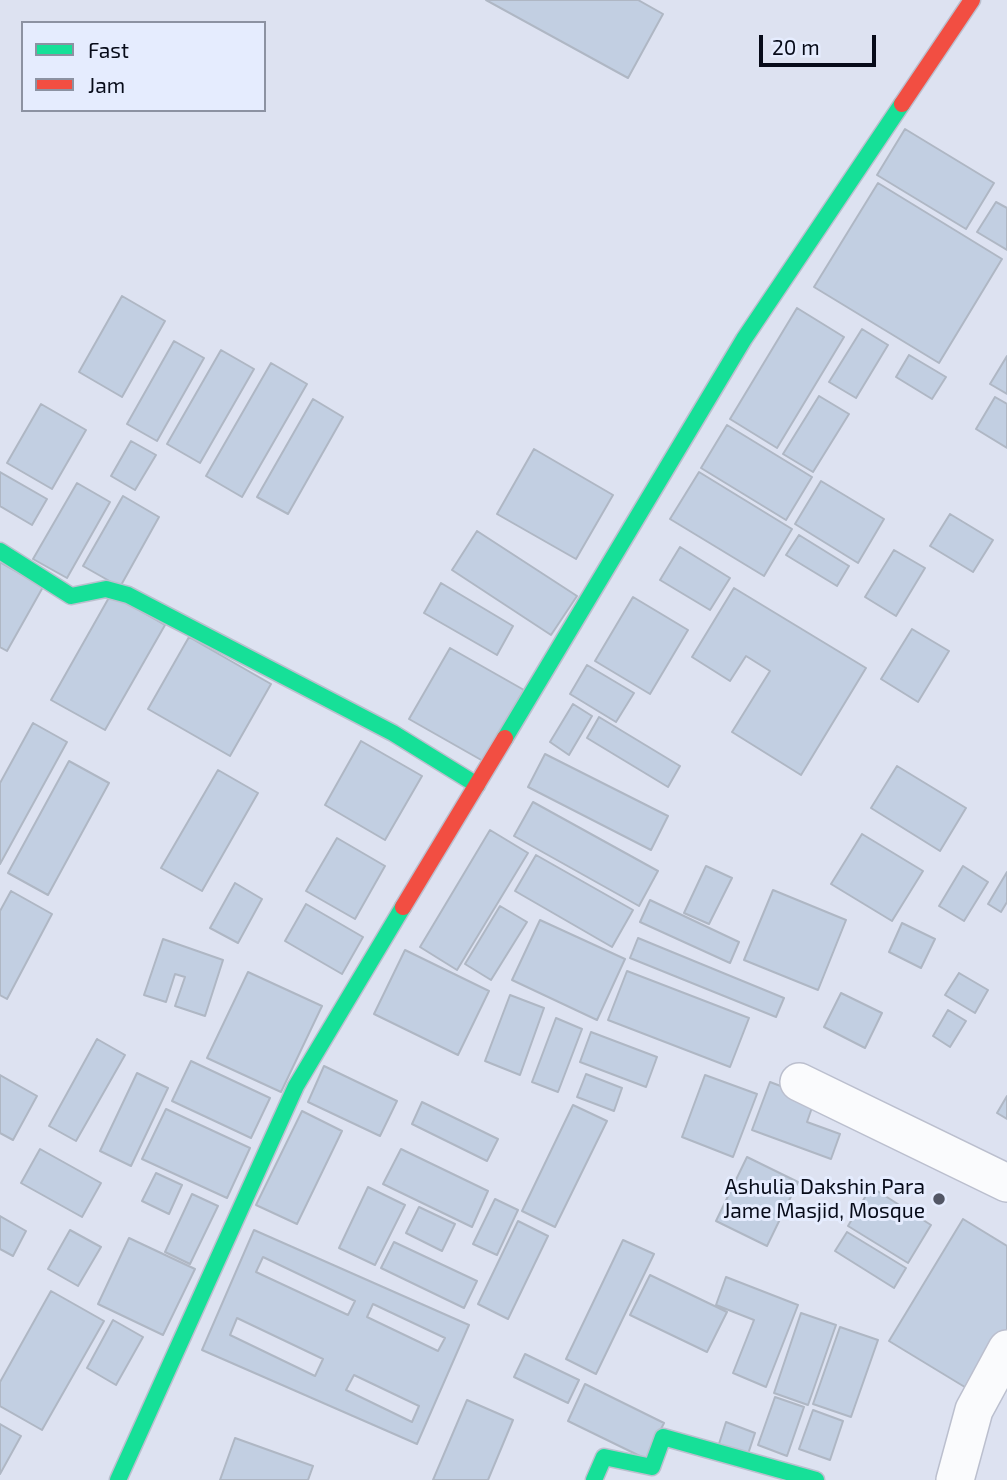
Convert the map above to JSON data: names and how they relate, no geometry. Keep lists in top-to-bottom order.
{
  "places": ["Ashulia Dakshin Para Jame Masjid, Mosque"],
  "legend": ["Fast", "Jam"],
  "scale_bar": "20 m"
}
